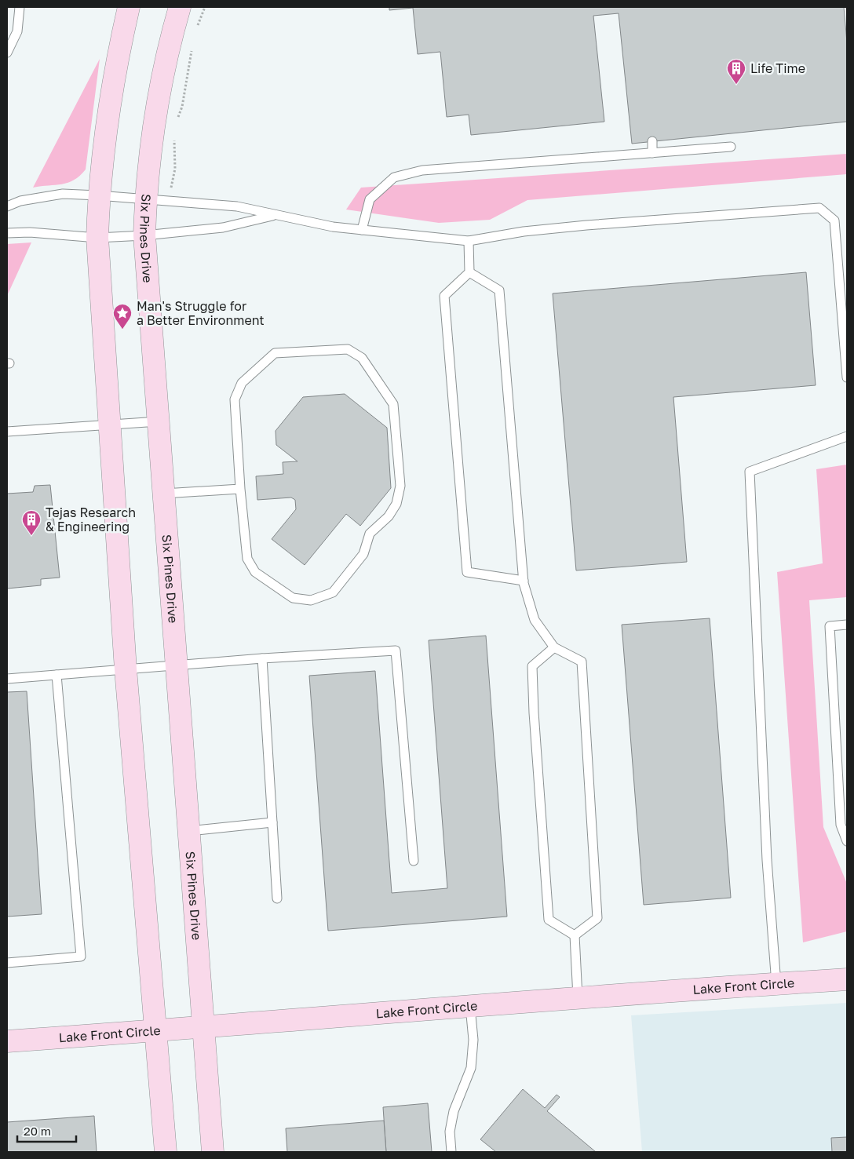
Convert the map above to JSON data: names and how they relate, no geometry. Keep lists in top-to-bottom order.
{
  "streets": {
    "street": ["Six Pines Drive", "Lake Front Circle"]
  },
  "crossings": [
    ["Six Pines Drive", "Lake Front Circle"]
  ],
  "places": {
    "building": ["Life Time", "Tejas Research & Engineering"],
    "place": ["Man's Struggle for a Better Environment"]
  },
  "scale_bar": "20 m"
}
